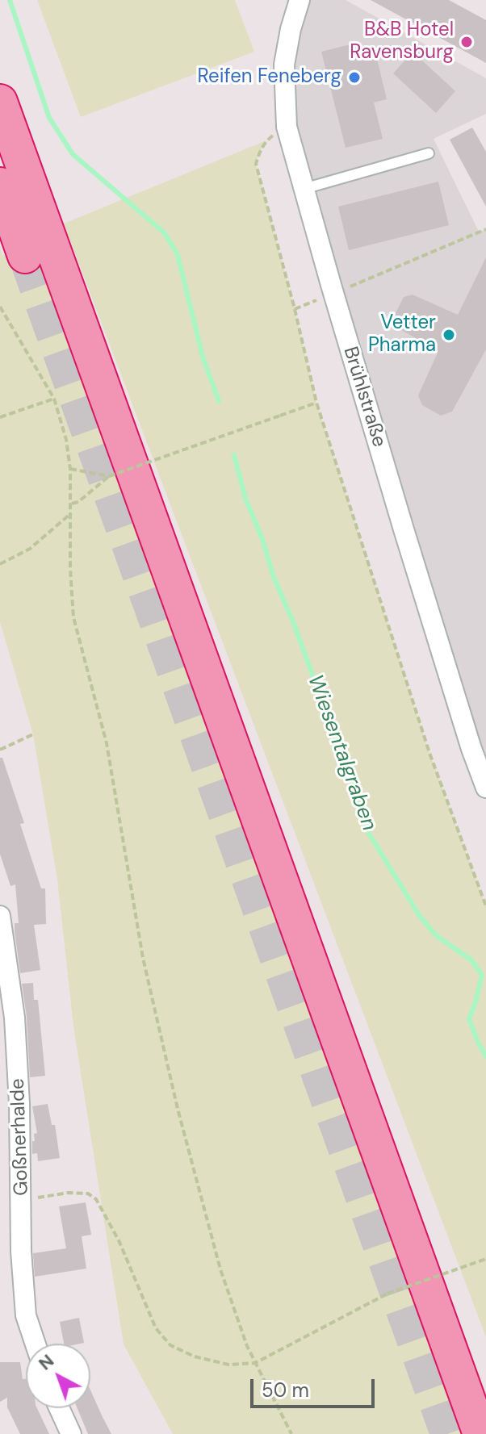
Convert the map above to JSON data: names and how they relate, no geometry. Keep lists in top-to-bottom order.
{
  "streets": {
    "street": ["Brühlstraße", "Goßnerhalde"]
  },
  "water": ["Wiesentalgraben"],
  "places": ["B&B Hotel Ravensburg", "Reifen Feneberg", "Vetter Pharma"],
  "scale_bar": "50 m",
  "north": "top left"
}
